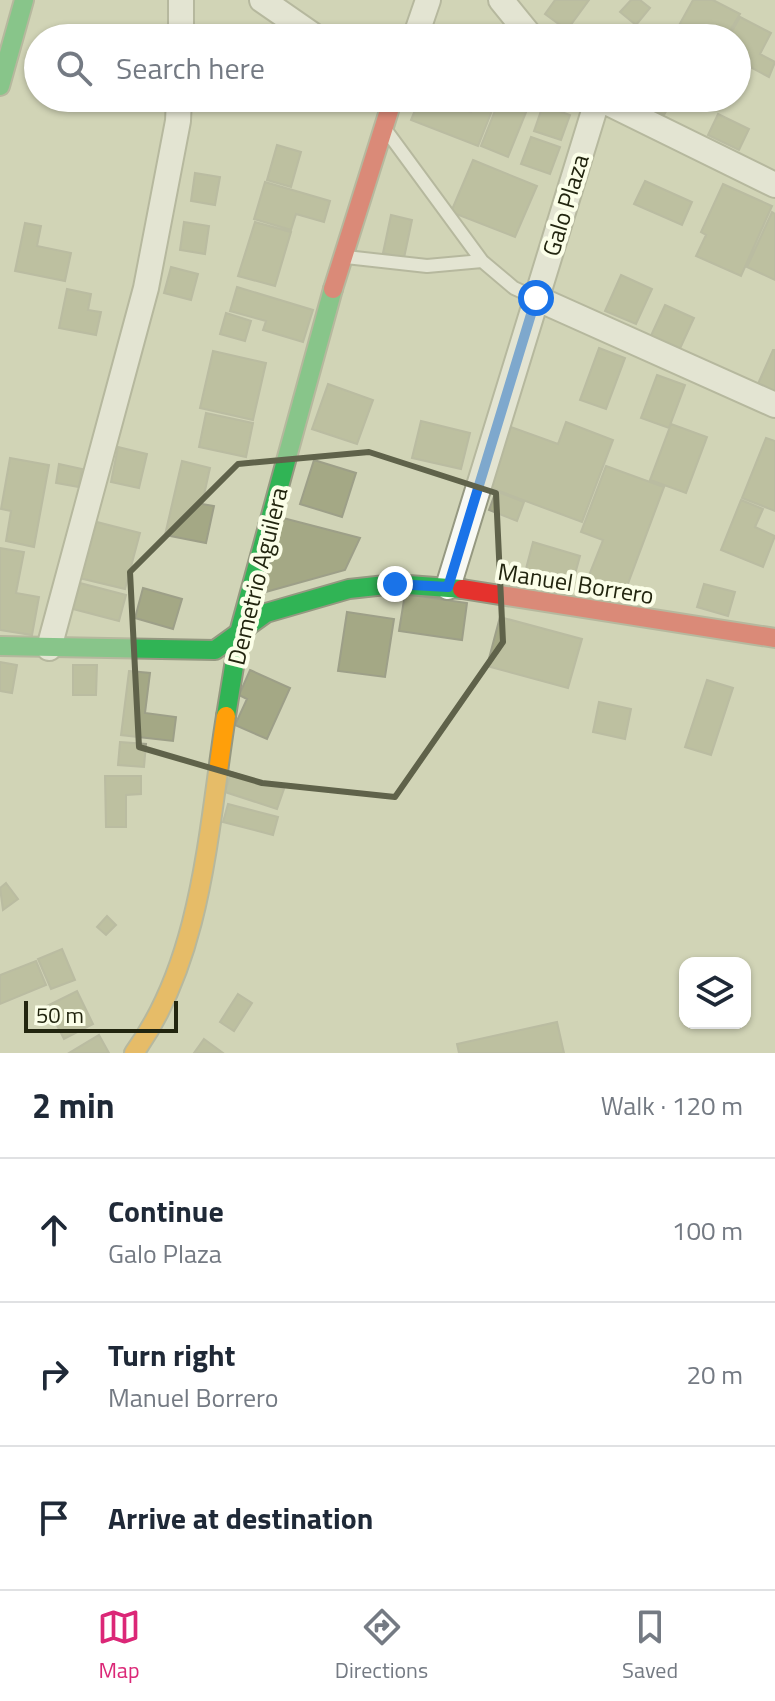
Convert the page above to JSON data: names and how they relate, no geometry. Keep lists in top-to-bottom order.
{
  "streets": {
    "main road": ["Demetrio Aguilera", "Manuel Borrero"],
    "street": ["Galo Plaza"]
  },
  "crossings": [
    ["Galo Plaza", "Manuel Borrero"],
    ["Demetrio Aguilera", "Manuel Borrero"]
  ],
  "scale_bar": "50 m",
  "page": {
    "search": "Search here",
    "scale": "50 m",
    "heading": ["2 min", "Walk · 120 m"],
    "list": [
      ["Continue", "Galo Plaza", "100 m"],
      ["Turn right", "Manuel Borrero", "20 m"],
      "Arrive at destination"
    ],
    "nav": ["Map", "Directions", "Saved"]
  }
}
